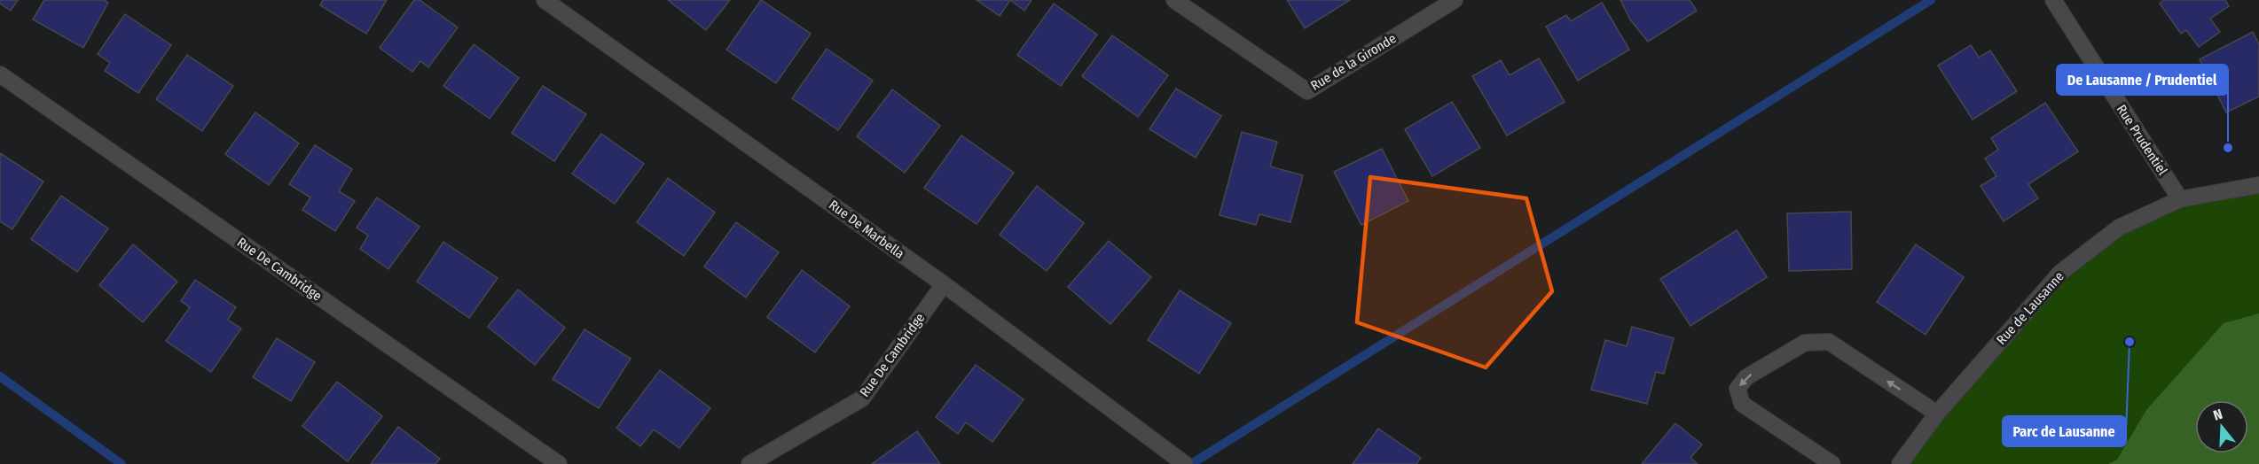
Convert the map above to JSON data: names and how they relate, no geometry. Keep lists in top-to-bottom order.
{
  "streets": {
    "street": [
      "Rue de la Gironde",
      "Rue Prudentiel",
      "Rue De Marbella",
      "Rue De Cambridge",
      "Rue de Lausanne"
    ]
  },
  "crossings": [
    ["Rue Prudentiel", "Rue de Lausanne"],
    ["Rue De Marbella", "Rue De Cambridge"]
  ],
  "places": ["De Lausanne / Prudentiel", "Parc de Lausanne"],
  "north": "top"
}
